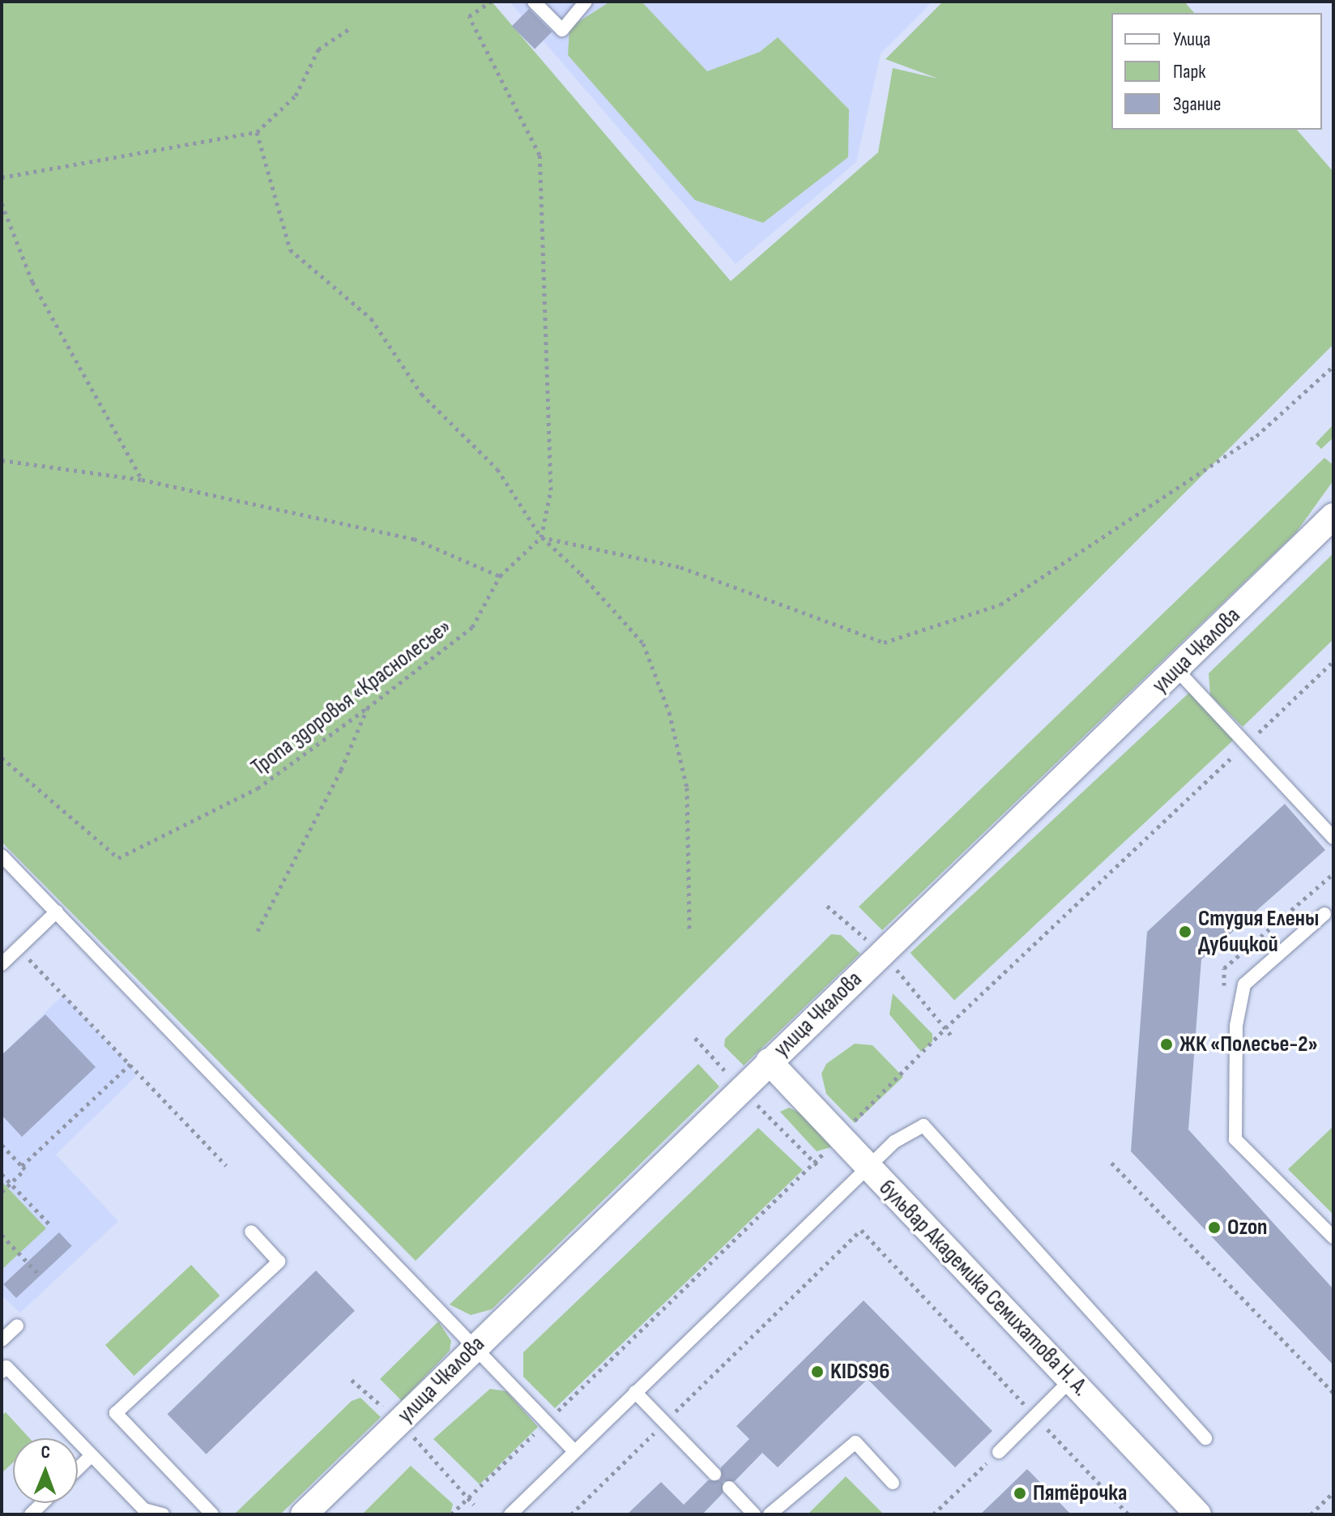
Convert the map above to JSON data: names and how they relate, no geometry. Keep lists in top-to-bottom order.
{
  "streets": {
    "street": ["улица Чкалова", "бульвар Академика Семихатова Н. А."],
    "path": ["Тропа здоровья «Краснолесье»"]
  },
  "crossings": [
    ["улица Чкалова", "бульвар Академика Семихатова Н. А."]
  ],
  "places": [
    "Студия Елены Дубицкой",
    "ЖК «Полесье-2»",
    "Ozon",
    "KIDS96",
    "Пятёрочка"
  ],
  "legend": ["Улица", "Парк", "Здание"],
  "north": "top"
}
